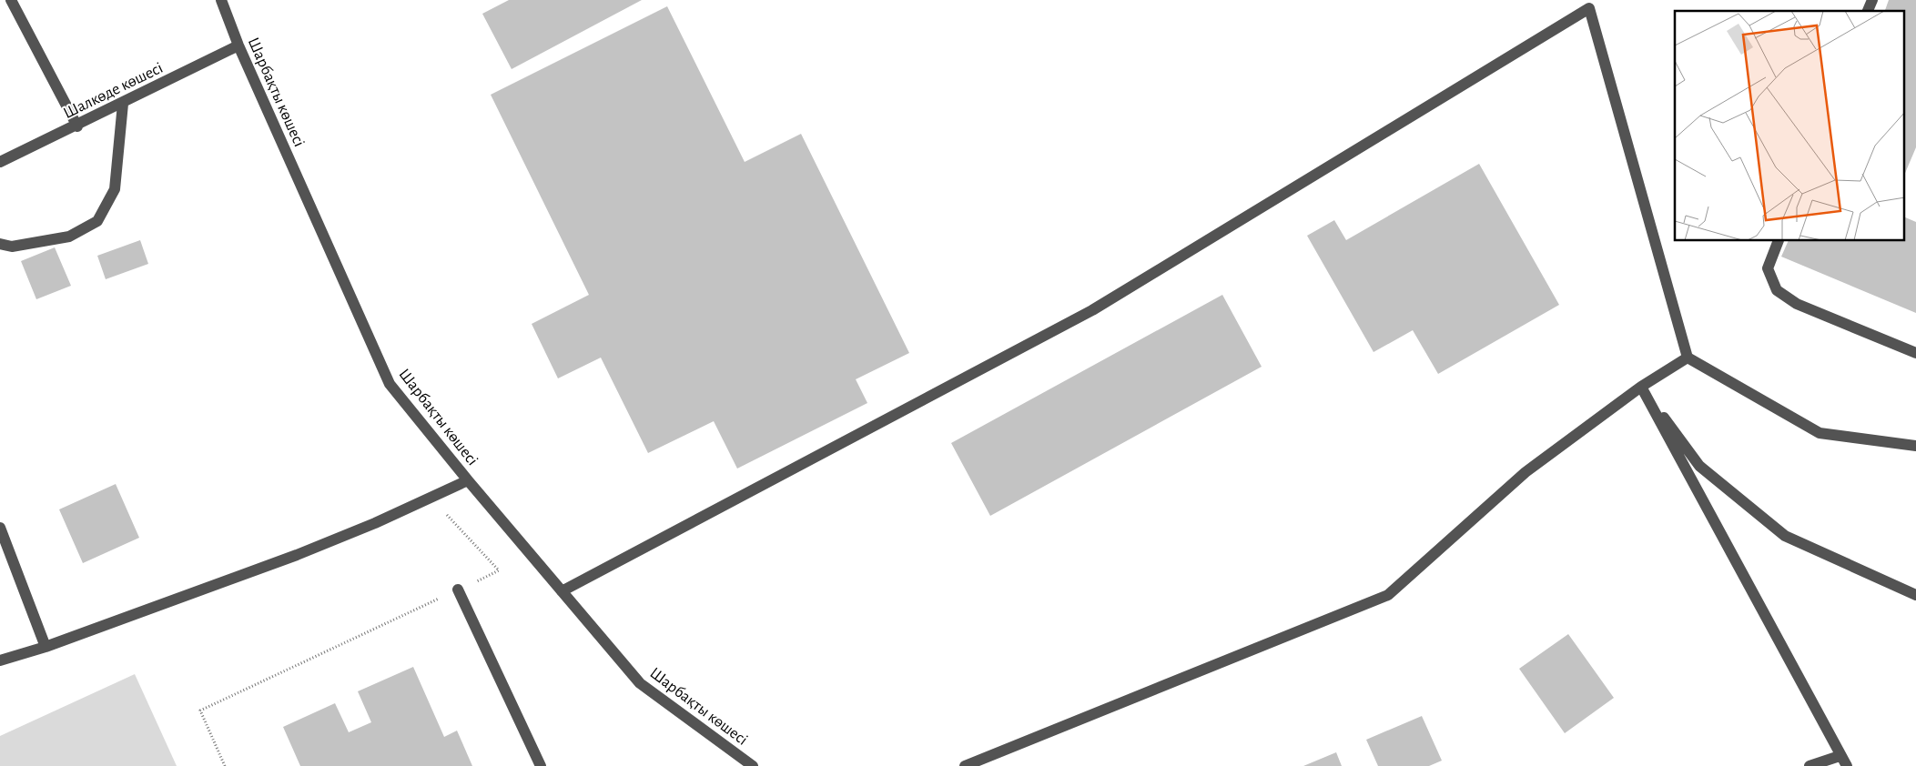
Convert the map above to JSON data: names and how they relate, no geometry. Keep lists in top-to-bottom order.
{
  "streets": {
    "street": ["Шалкөде көшесі", "Шарбақты көшесі"]
  },
  "crossings": [
    ["Шалкөде көшесі", "Шарбақты көшесі"]
  ]
}
